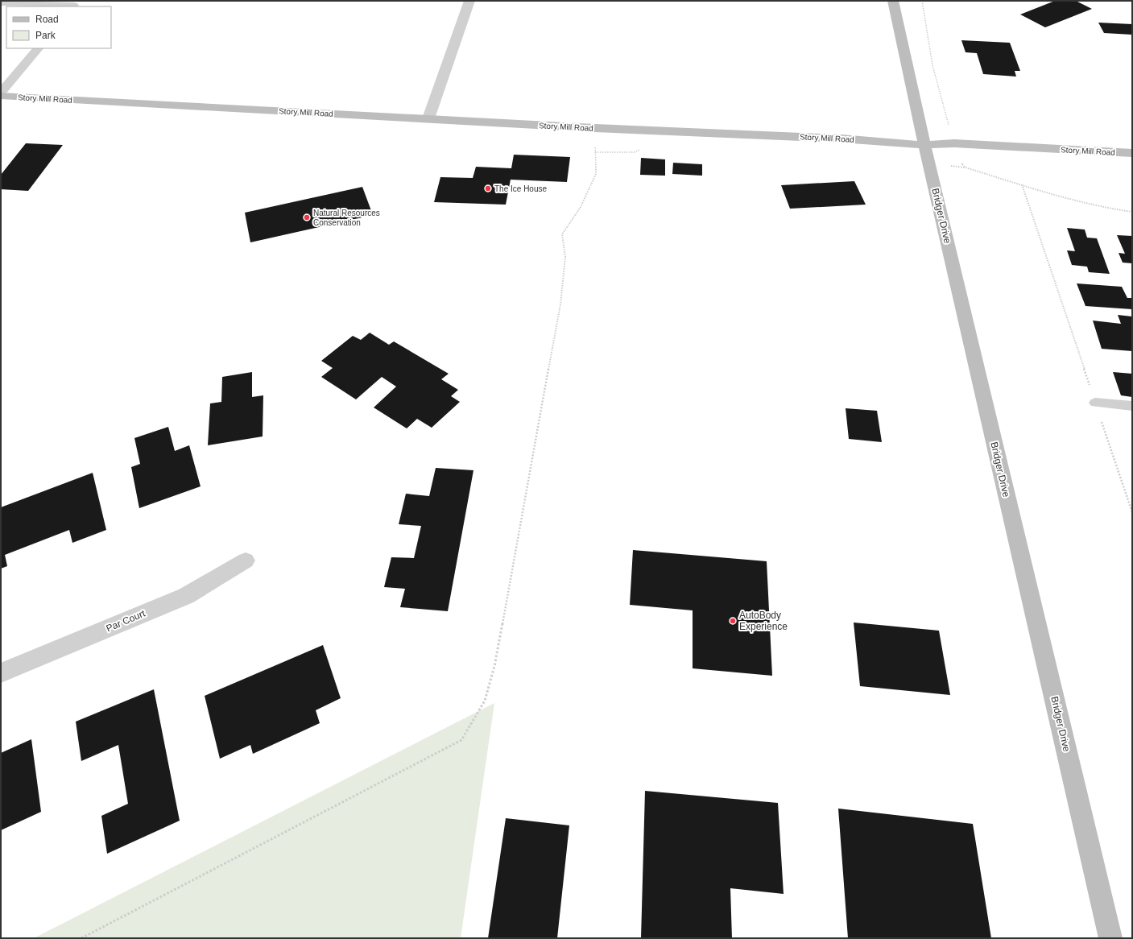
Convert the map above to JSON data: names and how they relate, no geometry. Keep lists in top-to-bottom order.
{
  "streets": {
    "street": ["Story Mill Road", "Bridger Drive", "Par Court"]
  },
  "crossings": [
    ["Story Mill Road", "Bridger Drive"]
  ],
  "places": ["The Ice House", "Natural Resources Conservation", "AutoBody Experience"],
  "legend": ["Road", "Park"]
}
